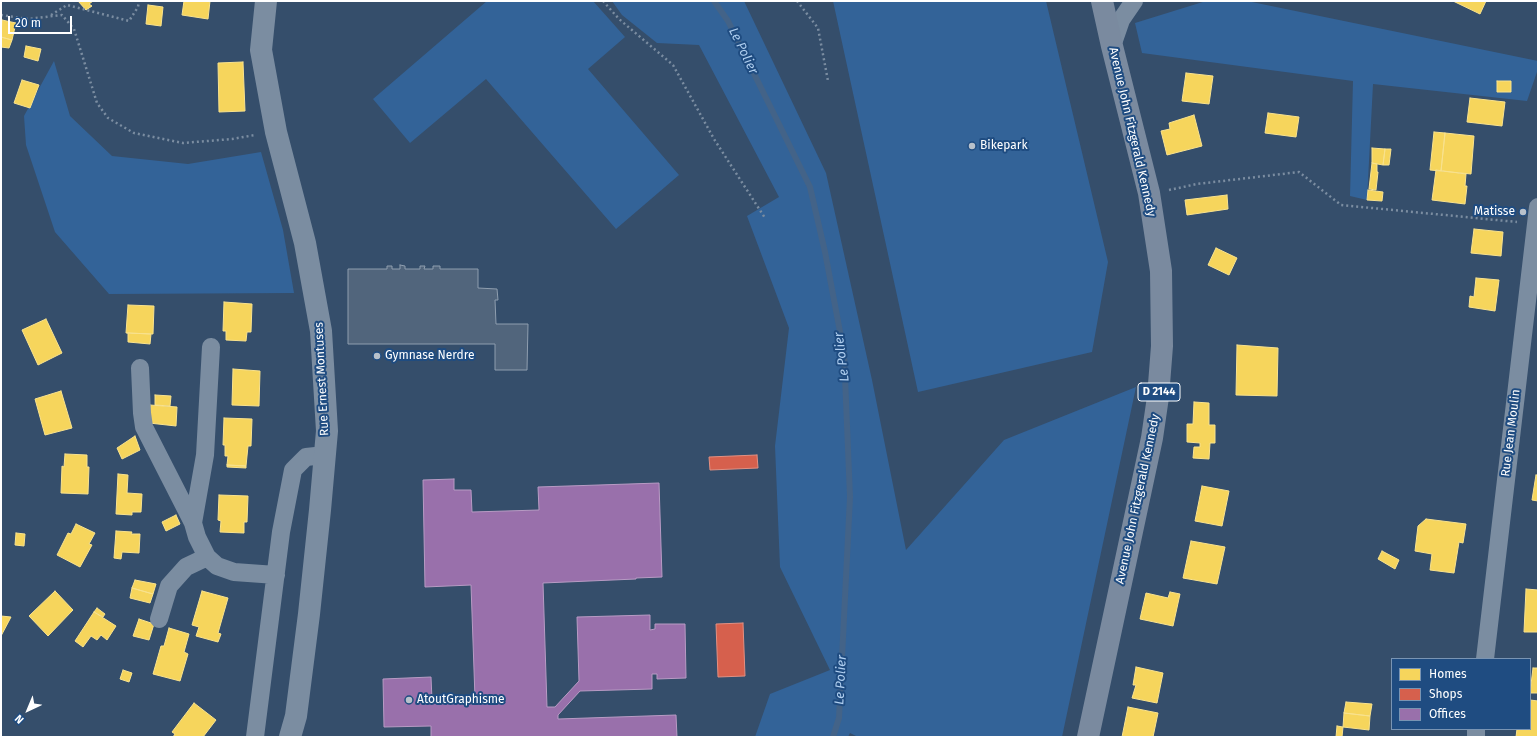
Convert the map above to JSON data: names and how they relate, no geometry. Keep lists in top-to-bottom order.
{
  "streets": {
    "main road": ["Avenue John Fitzgerald Kennedy", "D 2144"],
    "street": ["Rue Ernest Montuses", "Rue Jean Moulin"]
  },
  "water": ["Le Polier"],
  "places": [
    "Bikepark",
    "Matisse",
    "Gymnase Nerdre",
    "AtoutGraphisme"
  ],
  "legend": ["Homes", "Shops", "Offices"],
  "scale_bar": "20 m",
  "north": "bottom left"
}
